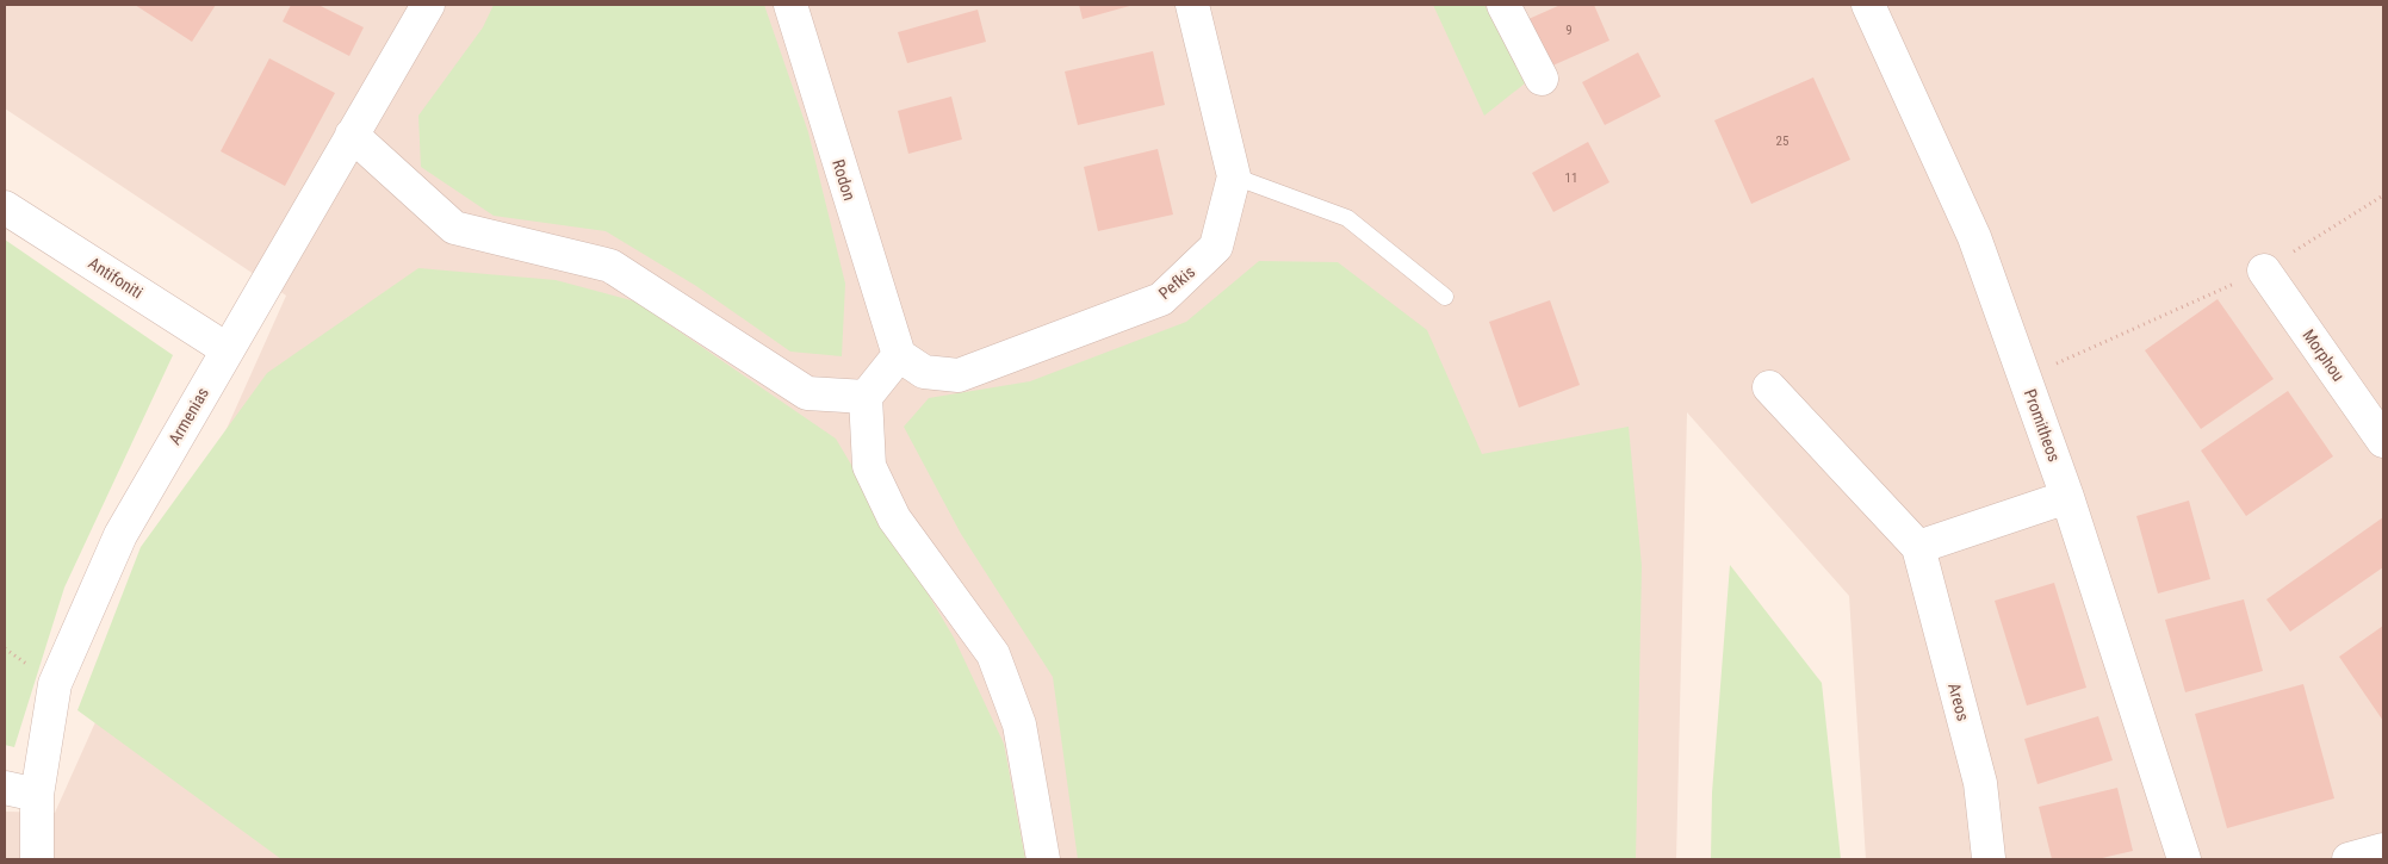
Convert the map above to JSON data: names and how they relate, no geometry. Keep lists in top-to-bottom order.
{
  "streets": {
    "street": [
      "Rodon",
      "Antifoniti",
      "Pefkis",
      "Morphou",
      "Armenias",
      "Promitheos",
      "Areos"
    ]
  },
  "crossings": [
    ["Rodon", "Pefkis"],
    ["Antifoniti", "Armenias"]
  ],
  "house_numbers": ["9", "25", "11"]
}
